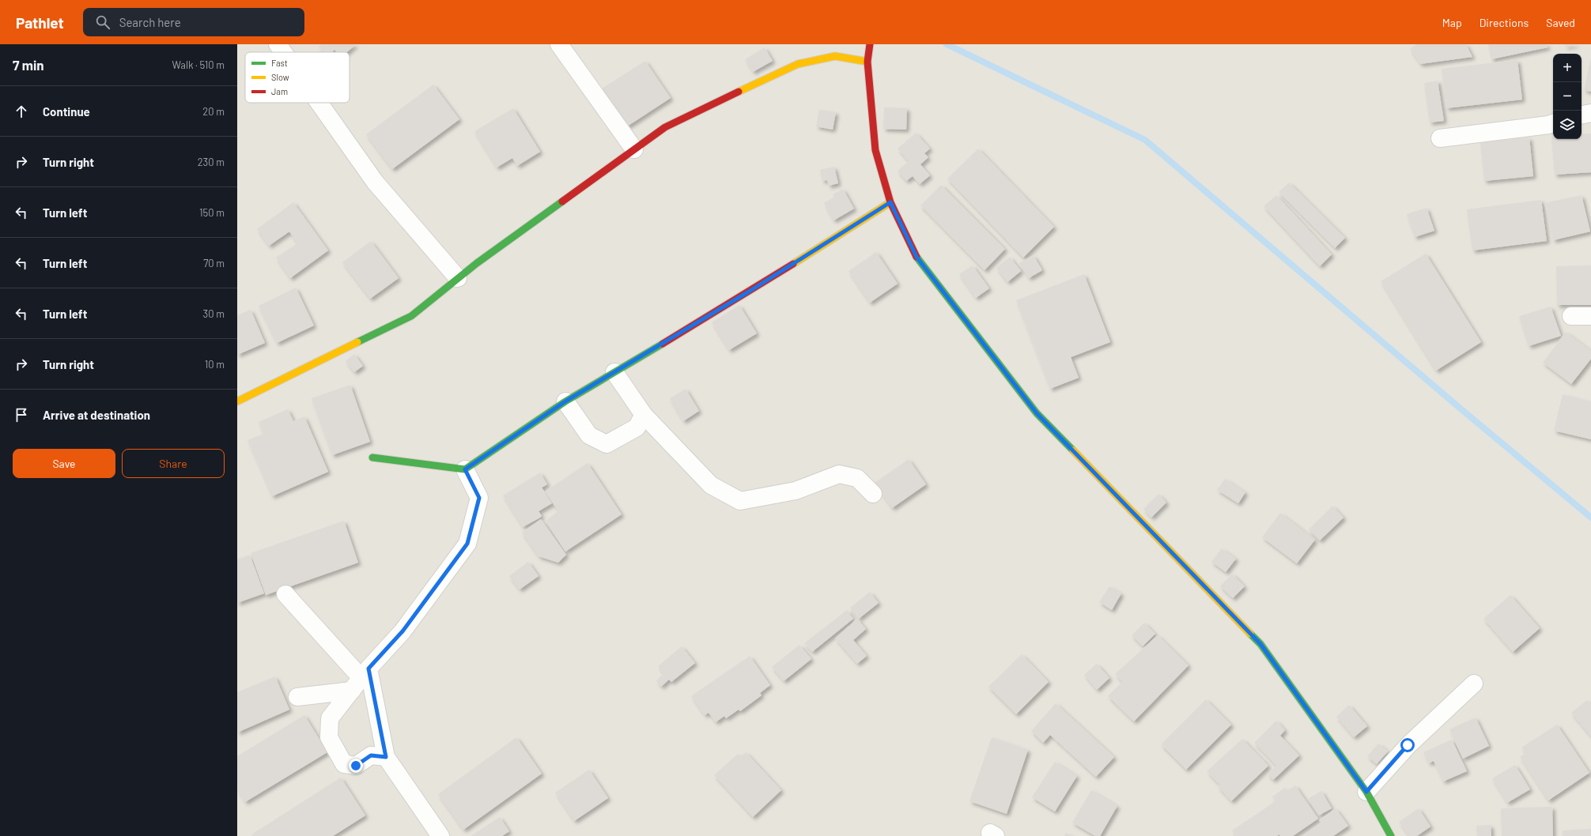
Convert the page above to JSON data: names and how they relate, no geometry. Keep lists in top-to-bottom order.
{
  "legend": ["Fast", "Slow", "Jam"],
  "page": {
    "header": "Pathlet",
    "search": "Search here",
    "nav": ["Map", "Directions", "Saved"],
    "heading": ["7 min", "Walk · 510 m"],
    "map_buttons": ["+", "−"],
    "list": [
      ["Continue", "20 m"],
      ["Turn right", "230 m"],
      ["Turn left", "150 m"],
      ["Turn left", "70 m"],
      ["Turn left", "30 m"],
      ["Turn right", "10 m"],
      "Arrive at destination"
    ],
    "buttons": ["Save", "Share"]
  }
}
